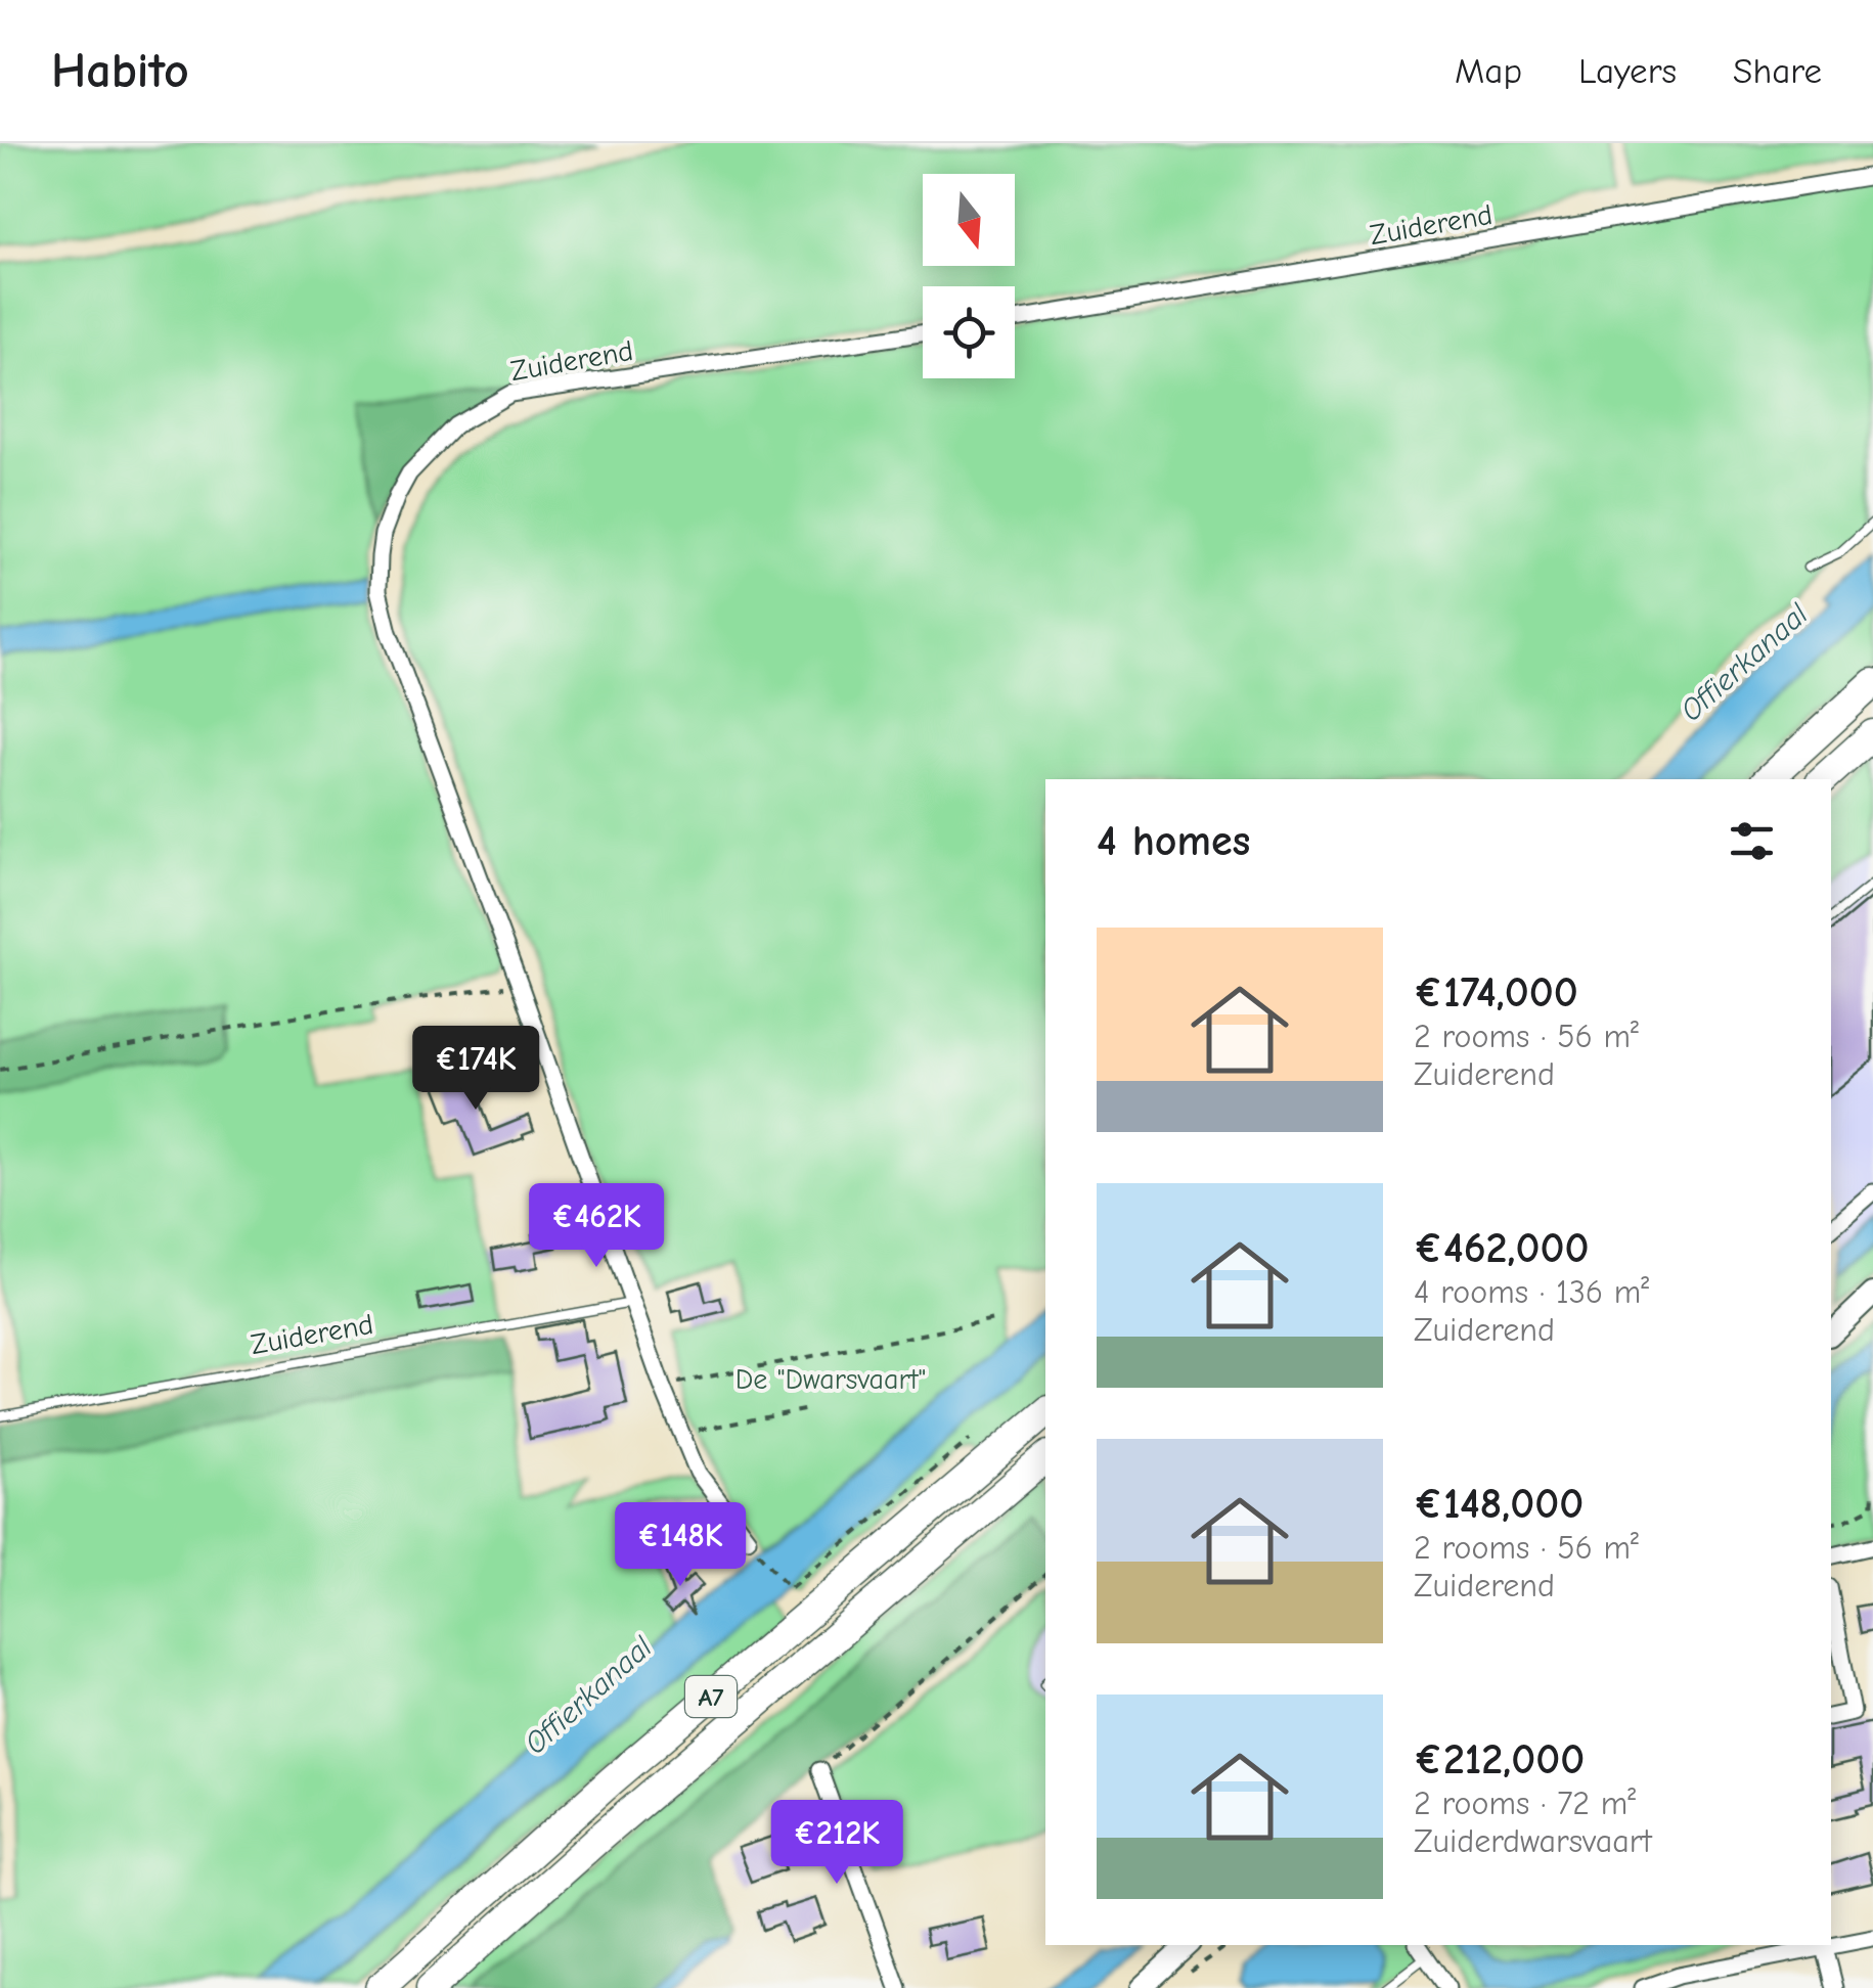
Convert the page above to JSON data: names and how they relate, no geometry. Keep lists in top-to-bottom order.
{
  "streets": {
    "highway": ["A7"],
    "street": ["Zuiderend"]
  },
  "water": ["Offierkanaal"],
  "parks": ["De \"Dwarsvaart\""],
  "north": "bottom",
  "page": {
    "header": "Habito",
    "nav": ["Map", "Layers", "Share"],
    "heading": "4 homes",
    "list": [
      {
        "name": "€174,000",
        "note": "2 rooms · 56 m² · Zuiderend"
      },
      {
        "name": "€462,000",
        "note": "4 rooms · 136 m² · Zuiderend"
      },
      {
        "name": "€148,000",
        "note": "2 rooms · 56 m² · Zuiderend"
      },
      {
        "name": "€212,000",
        "note": "2 rooms · 72 m² · Zuiderdwarsvaart"
      }
    ],
    "price": [
      "€174K",
      "€462K",
      "€148K",
      "€212K"
    ]
  }
}
